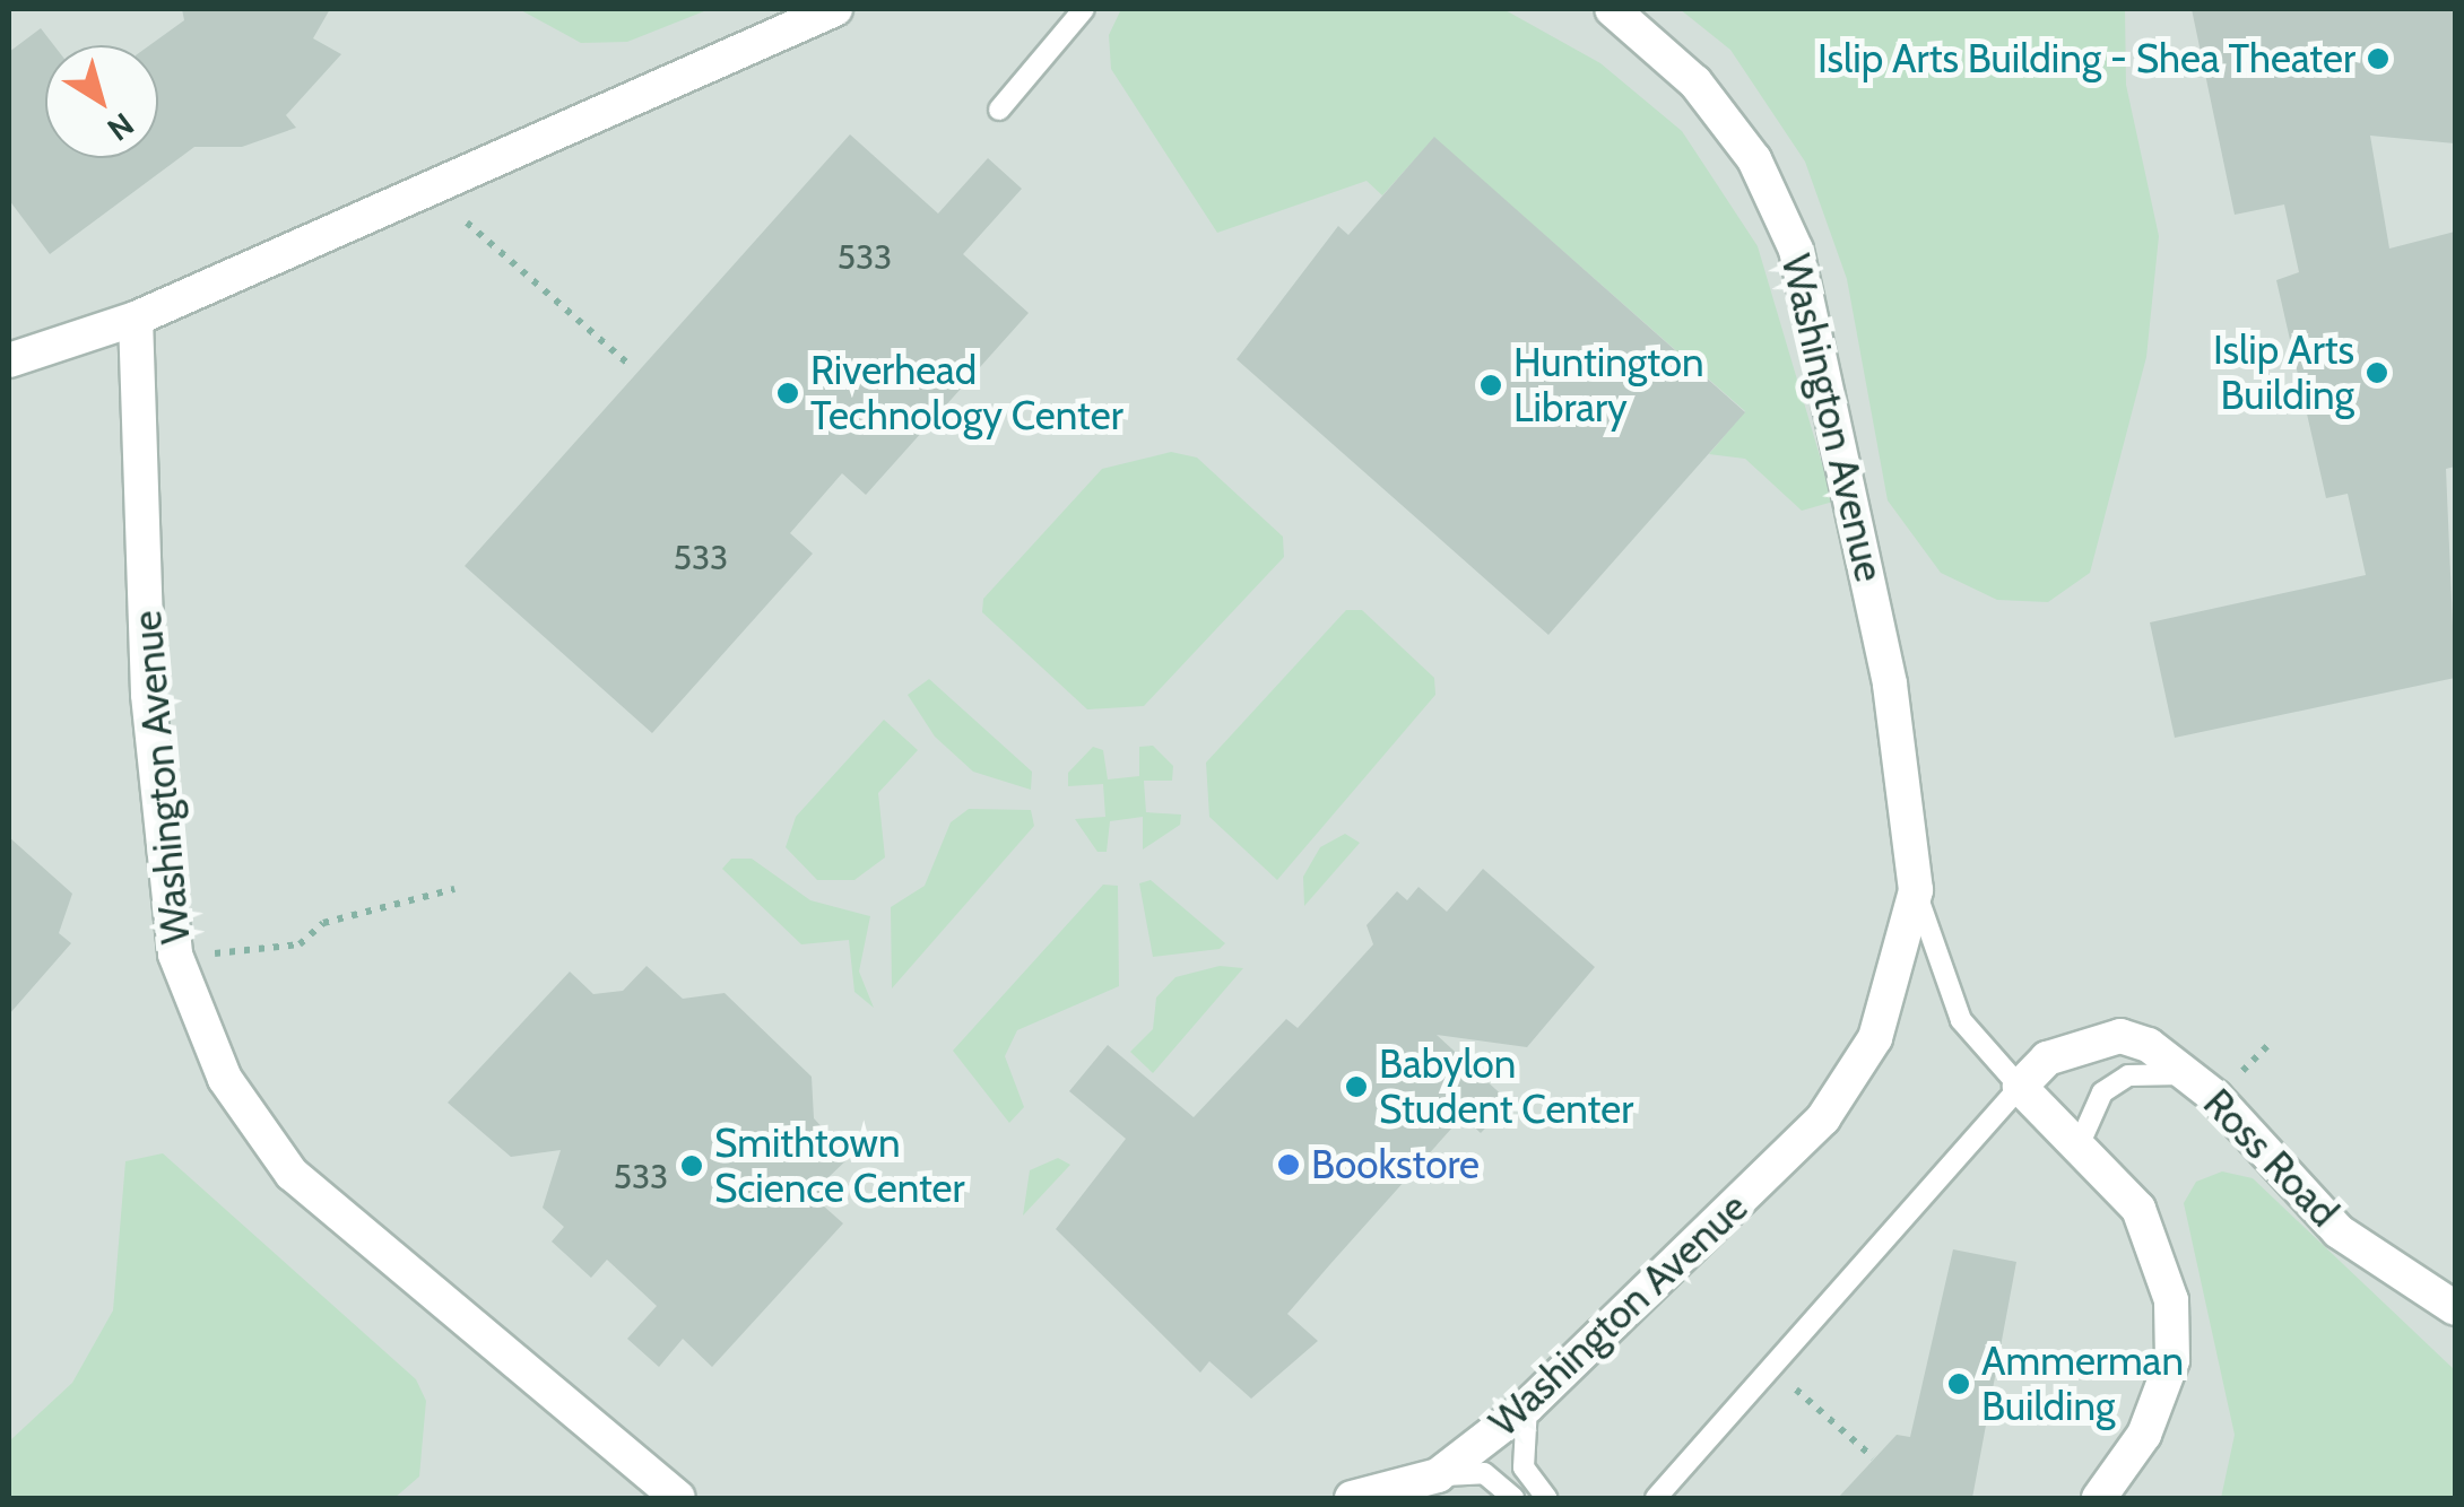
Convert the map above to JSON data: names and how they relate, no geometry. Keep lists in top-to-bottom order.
{
  "streets": {
    "street": ["Washington Avenue", "Ross Road"]
  },
  "crossings": [
    ["Washington Avenue", "Ross Road"]
  ],
  "places": [
    "Islip Arts Building - Shea Theater",
    "Islip Arts Building",
    "Huntington Library",
    "Riverhead Technology Center",
    "Babylon Student Center",
    "Bookstore",
    "Smithtown Science Center",
    "Ammerman Building"
  ],
  "house_numbers": ["533", "533", "533"],
  "north": "bottom right"
}
